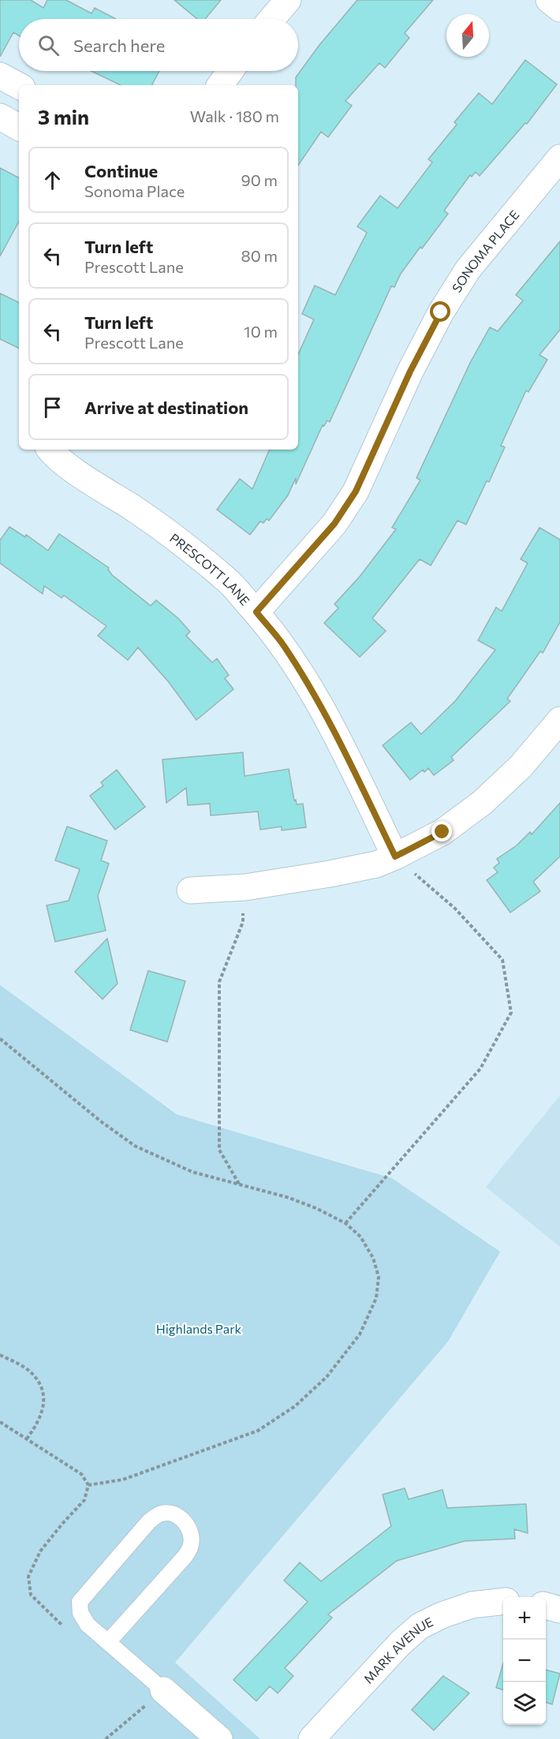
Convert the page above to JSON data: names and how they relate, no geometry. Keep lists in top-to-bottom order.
{
  "streets": {
    "street": ["SONOMA PLACE", "PRESCOTT LANE", "MARK AVENUE"]
  },
  "crossings": [
    ["SONOMA PLACE", "PRESCOTT LANE"]
  ],
  "parks": ["Highlands Park"],
  "north": "top",
  "page": {
    "search": "Search here",
    "heading": ["3 min", "Walk · 180 m"],
    "list": [
      ["Continue", "Sonoma Place", "90 m"],
      ["Turn left", "Prescott Lane", "80 m"],
      ["Turn left", "Prescott Lane", "10 m"],
      "Arrive at destination"
    ],
    "map_buttons": ["+", "−"]
  }
}
